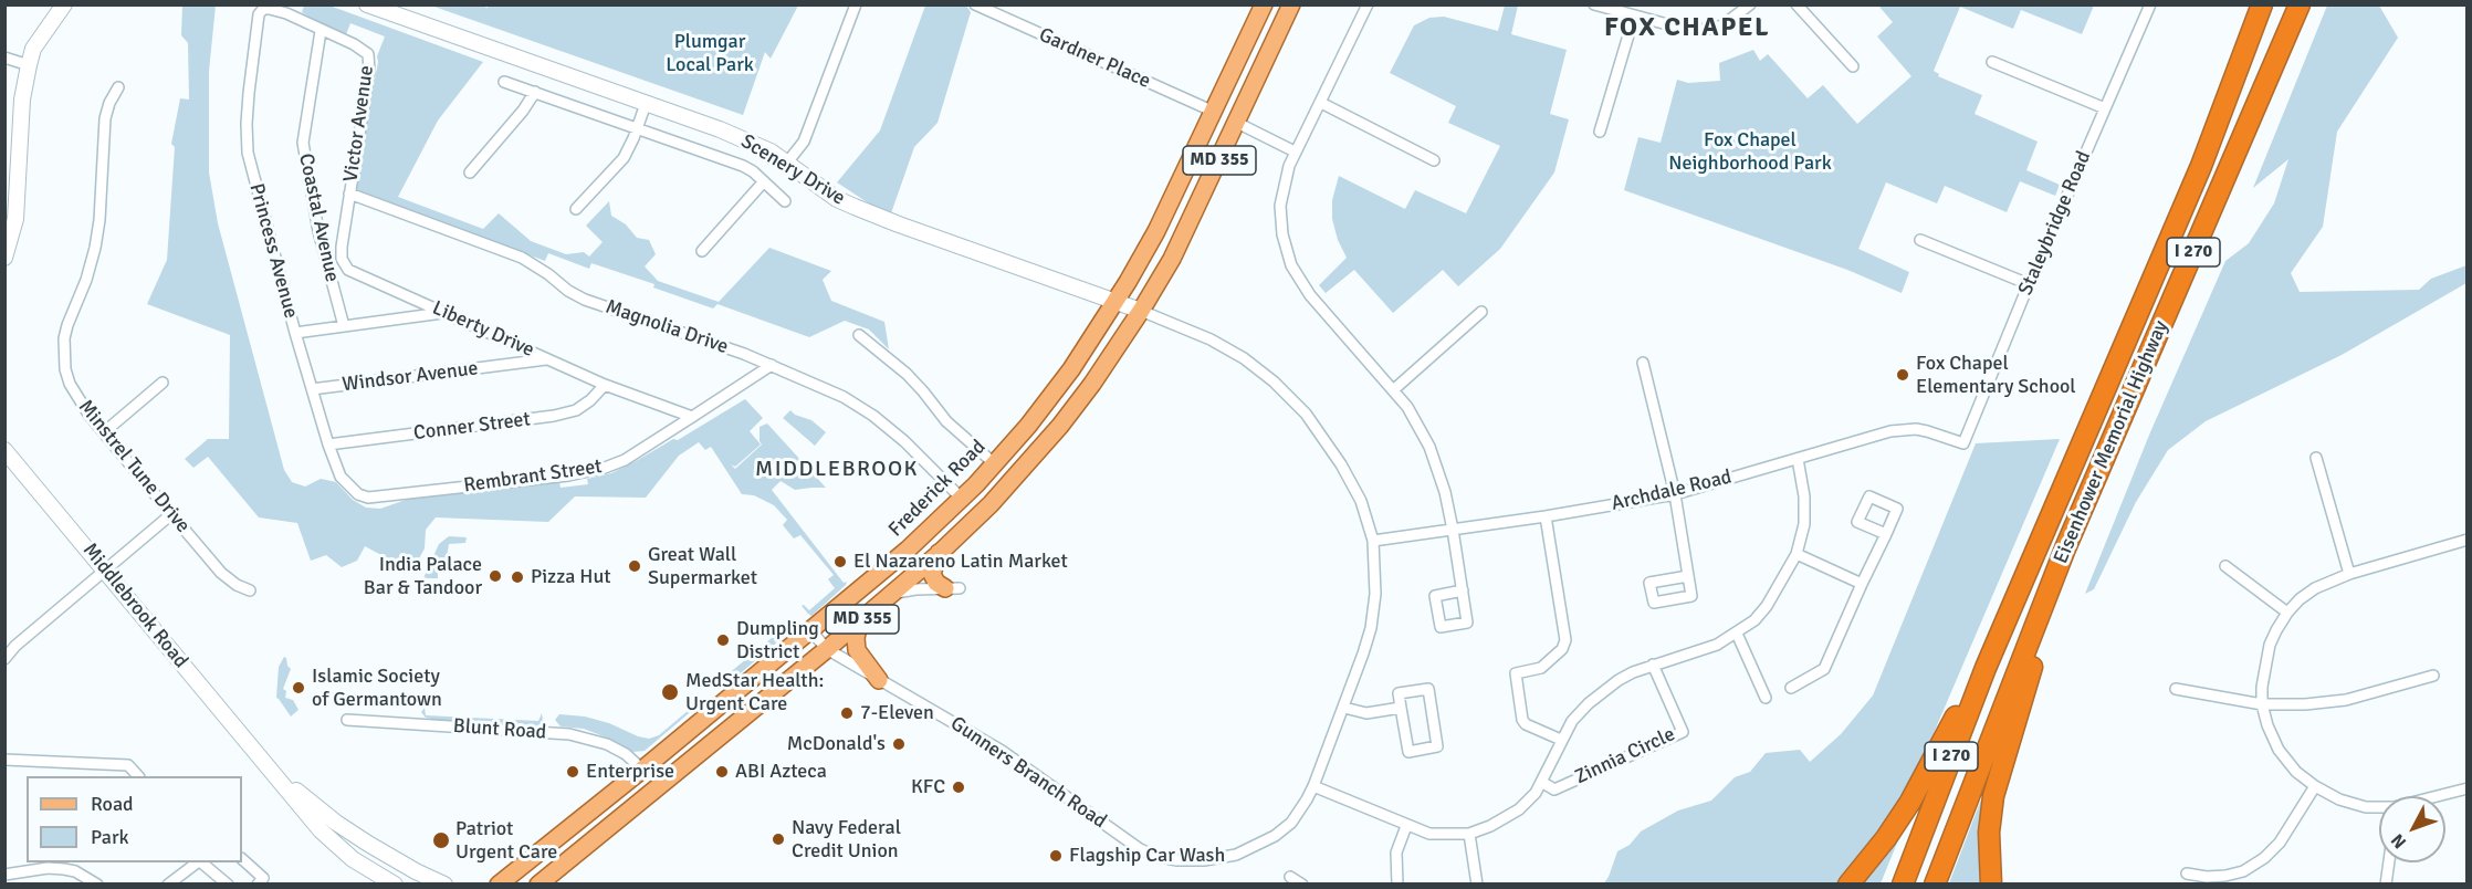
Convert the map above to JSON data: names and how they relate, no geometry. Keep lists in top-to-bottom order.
{
  "streets": {
    "highway": ["I 270", "Eisenhower Memorial Highway"],
    "main road": ["MD 355", "Frederick Road"],
    "street": [
      "Gardner Place",
      "Victor Avenue",
      "Scenery Drive",
      "Coastal Avenue",
      "Staleybridge Road",
      "Princess Avenue",
      "Magnolia Drive",
      "Liberty Drive",
      "Windsor Avenue",
      "Conner Street",
      "Minstrel Tune Drive",
      "Rembrant Street",
      "Archdale Road",
      "Middlebrook Road",
      "Blunt Road",
      "Zinnia Circle",
      "Gunners Branch Road"
    ]
  },
  "crossings": [
    ["Gardner Place", "Frederick Road"],
    ["Victor Avenue", "Coastal Avenue"],
    ["Victor Avenue", "Princess Avenue"],
    ["Victor Avenue", "Magnolia Drive"],
    ["Victor Avenue", "Liberty Drive"],
    ["MD 355", "Scenery Drive"],
    ["MD 355", "Gunners Branch Road"],
    ["Scenery Drive", "Frederick Road"],
    ["Scenery Drive", "Gunners Branch Road"],
    ["Coastal Avenue", "Princess Avenue"],
    ["Staleybridge Road", "Archdale Road"],
    ["Princess Avenue", "Windsor Avenue"],
    ["Princess Avenue", "Conner Street"],
    ["Princess Avenue", "Rembrant Street"],
    ["Magnolia Drive", "Liberty Drive"],
    ["Magnolia Drive", "Rembrant Street"],
    ["Magnolia Drive", "Frederick Road"],
    ["Liberty Drive", "Windsor Avenue"],
    ["Liberty Drive", "Conner Street"],
    ["Liberty Drive", "Rembrant Street"],
    ["Frederick Road", "Blunt Road"],
    ["Frederick Road", "Gunners Branch Road"],
    ["Archdale Road", "Gunners Branch Road"]
  ],
  "districts": ["FOX CHAPEL", "MIDDLEBROOK"],
  "parks": ["Plumgar Local Park", "Fox Chapel Neighborhood Park"],
  "places": [
    "Fox Chapel Elementary School",
    "El Nazareno Latin Market",
    "Great Wall Supermarket",
    "India Palace Bar & Tandoor",
    "Pizza Hut",
    "Dumpling District",
    "Islamic Society of Germantown",
    "MedStar Health: Urgent Care",
    "7-Eleven",
    "McDonald's",
    "Enterprise",
    "ABI Azteca",
    "KFC",
    "Navy Federal Credit Union",
    "Patriot Urgent Care",
    "Flagship Car Wash"
  ],
  "legend": ["Road", "Park"],
  "north": "bottom left"
}
